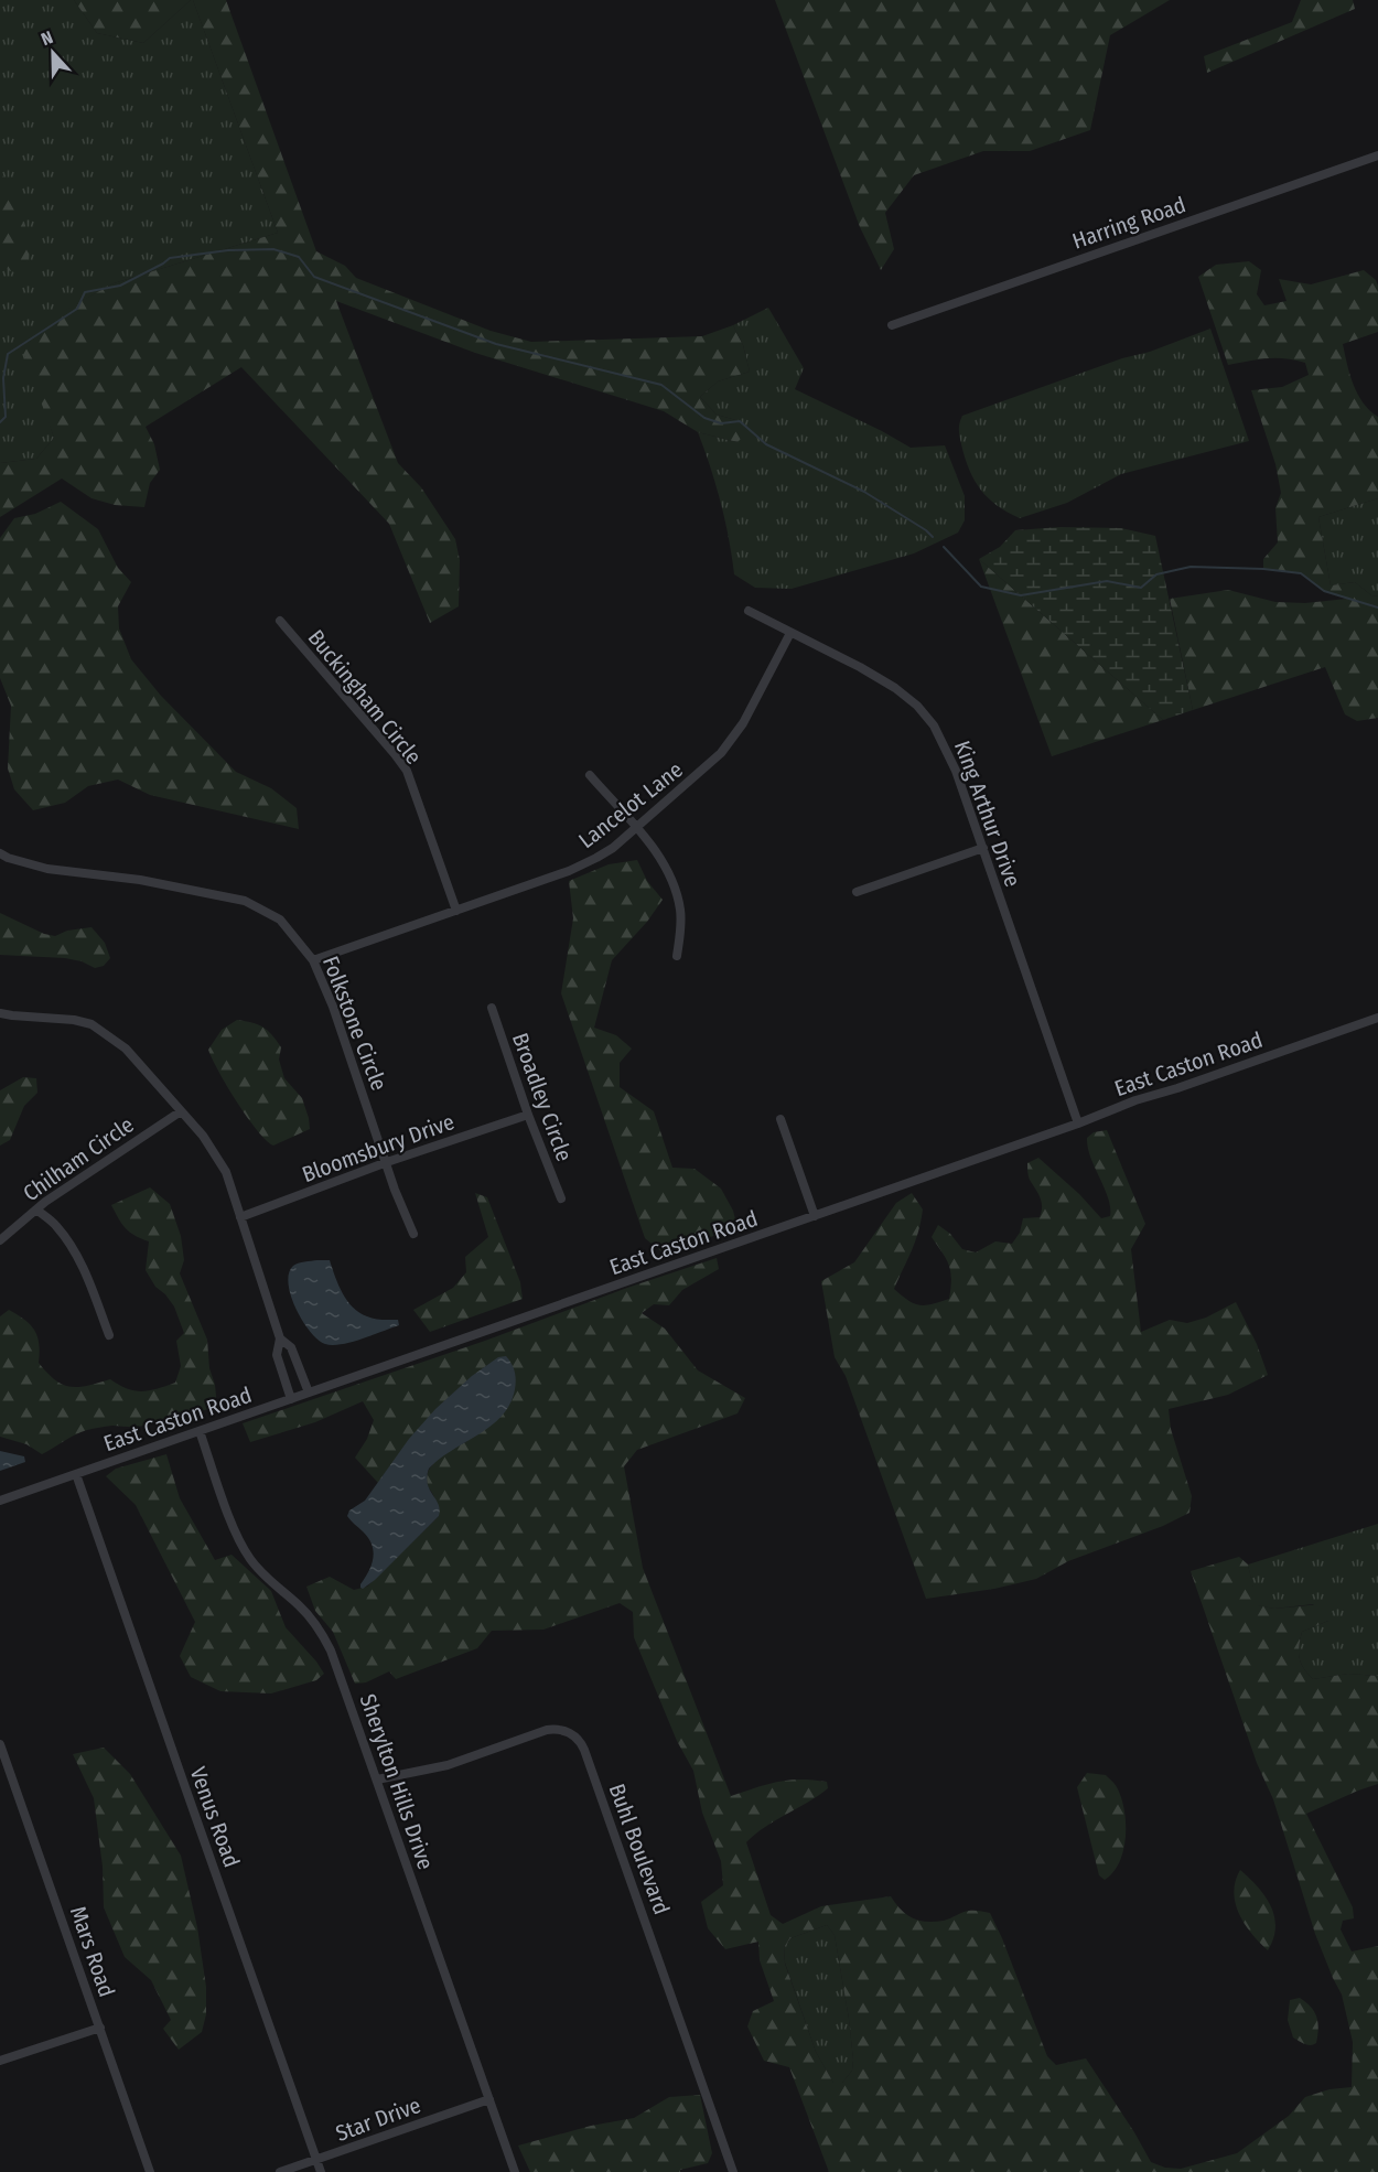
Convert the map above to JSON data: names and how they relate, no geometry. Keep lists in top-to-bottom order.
{
  "streets": {
    "street": [
      "Harring Road",
      "Buckingham Circle",
      "Lancelot Lane",
      "King Arthur Drive",
      "Folkstone Circle",
      "East Caston Road",
      "Broadley Circle",
      "Bloomsbury Drive",
      "Chilham Circle",
      "Sherylton Hills Drive",
      "Venus Road",
      "Buhl Boulevard",
      "Mars Road",
      "Star Drive"
    ]
  },
  "crossings": [
    ["Buckingham Circle", "Lancelot Lane"],
    ["Lancelot Lane", "King Arthur Drive"],
    ["Lancelot Lane", "Folkstone Circle"],
    ["King Arthur Drive", "East Caston Road"],
    ["Folkstone Circle", "Bloomsbury Drive"],
    ["East Caston Road", "Sherylton Hills Drive"],
    ["East Caston Road", "Venus Road"],
    ["Broadley Circle", "Bloomsbury Drive"],
    ["Sherylton Hills Drive", "Buhl Boulevard"],
    ["Sherylton Hills Drive", "Star Drive"],
    ["Venus Road", "Star Drive"]
  ],
  "north": "top"
}
